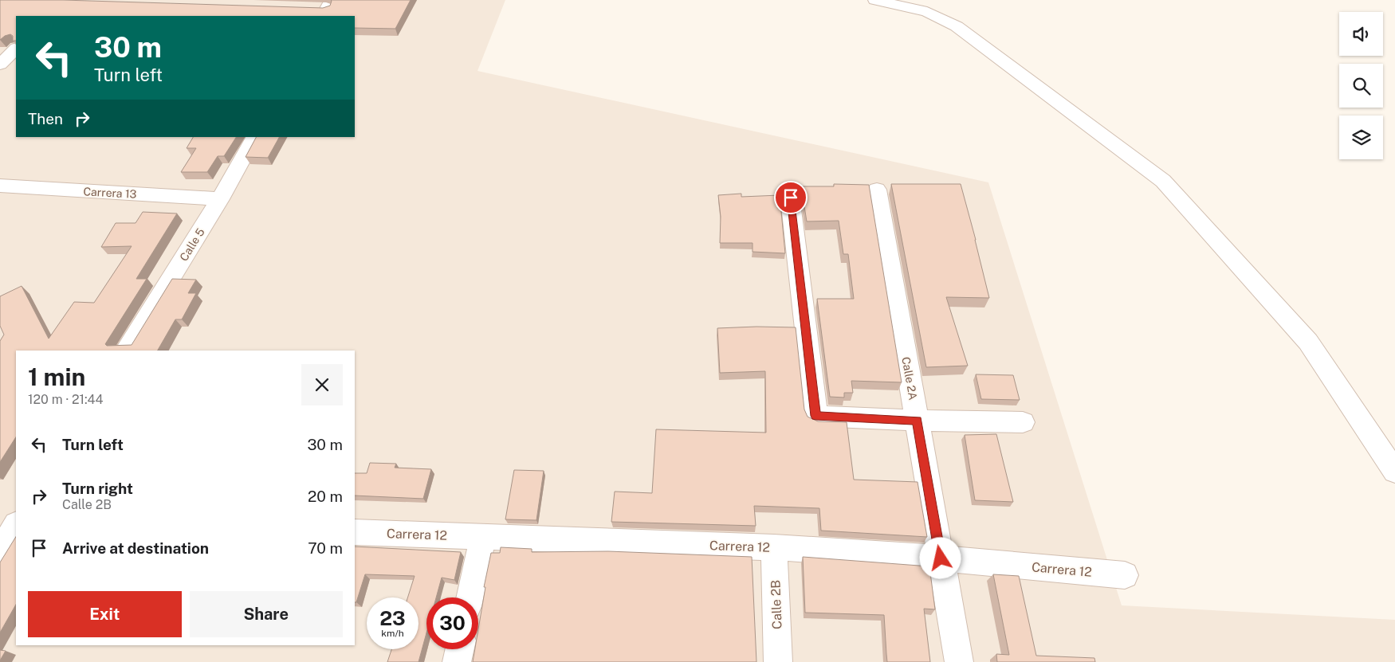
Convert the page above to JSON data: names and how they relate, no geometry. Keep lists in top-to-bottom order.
{
  "streets": {
    "street": [
      "Carrera 13",
      "Calle 5",
      "Calle 2A",
      "Carrera 12",
      "Calle 2B"
    ]
  },
  "crossings": [
    ["Carrera 13", "Calle 5"],
    ["Calle 2A", "Carrera 12"],
    ["Carrera 12", "Calle 2B"]
  ],
  "page": {
    "turn": ["30 m", "Turn left"],
    "then": "Then",
    "heading": ["1 min", "120 m · 21:44"],
    "list": [
      {
        "name": "Turn left",
        "value": "30 m"
      },
      {
        "name": "Turn right",
        "note": "Calle 2B",
        "value": "20 m"
      },
      {
        "name": "Arrive at destination",
        "value": "70 m"
      }
    ],
    "buttons": ["Exit", "Share"],
    "speed": "23 km/h",
    "limit": "30"
  }
}
